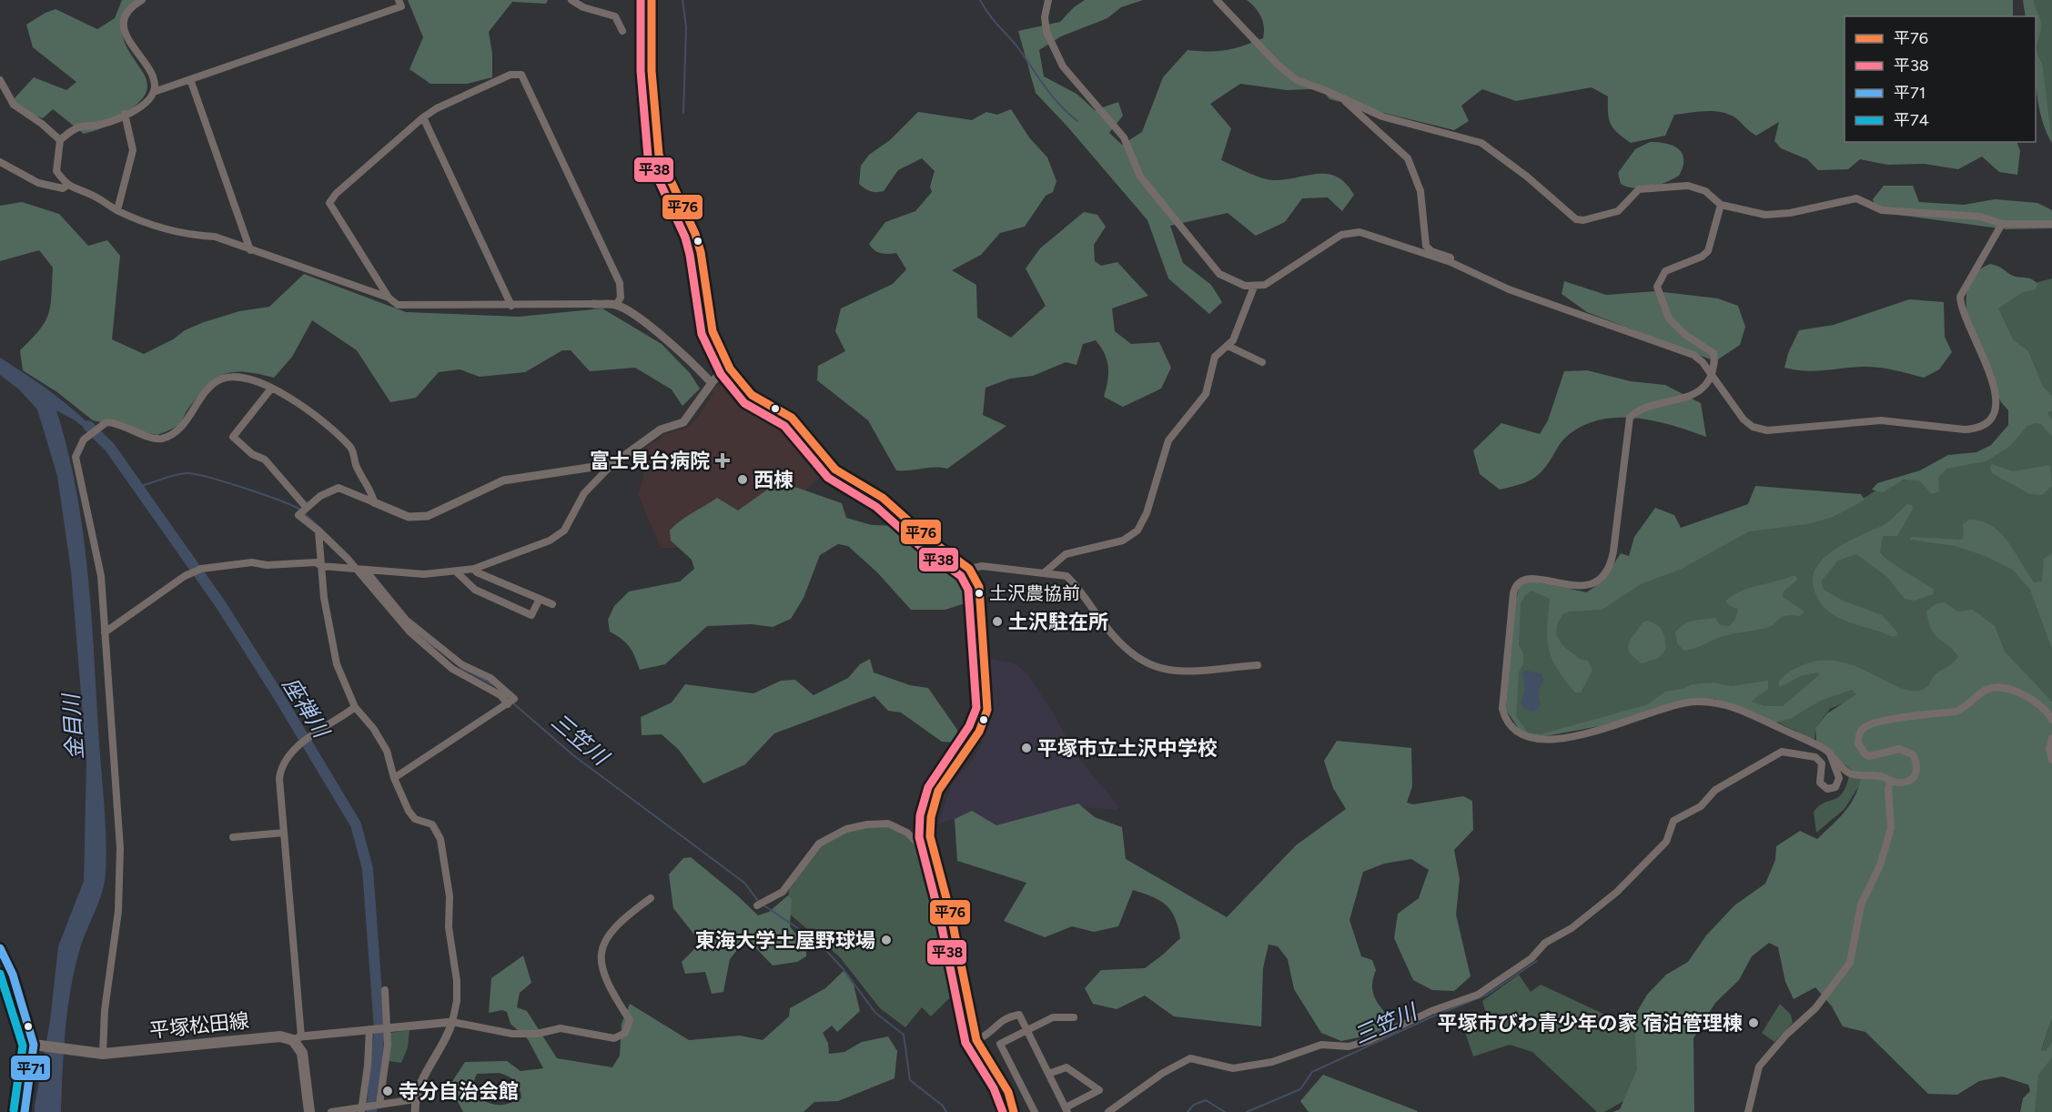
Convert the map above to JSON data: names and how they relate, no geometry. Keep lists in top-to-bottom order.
{
  "streets": {
    "main road": ["平塚松田線"]
  },
  "water": ["座禅川", "金目川", "三笠川"],
  "places": {
    "health": ["富士見台病院"],
    "other": [
      "西棟",
      "土沢農協前",
      "土沢駐在所",
      "平塚市立土沢中学校",
      "東海大学土屋野球場",
      "平塚市びわ青少年の家 宿泊管理棟",
      "寺分自治会館"
    ]
  },
  "lines": [
    "transit line 平76",
    "transit line 平38",
    "transit line 平71",
    "transit line 平74"
  ],
  "legend": [
    "平76",
    "平38",
    "平71",
    "平74"
  ]
}
